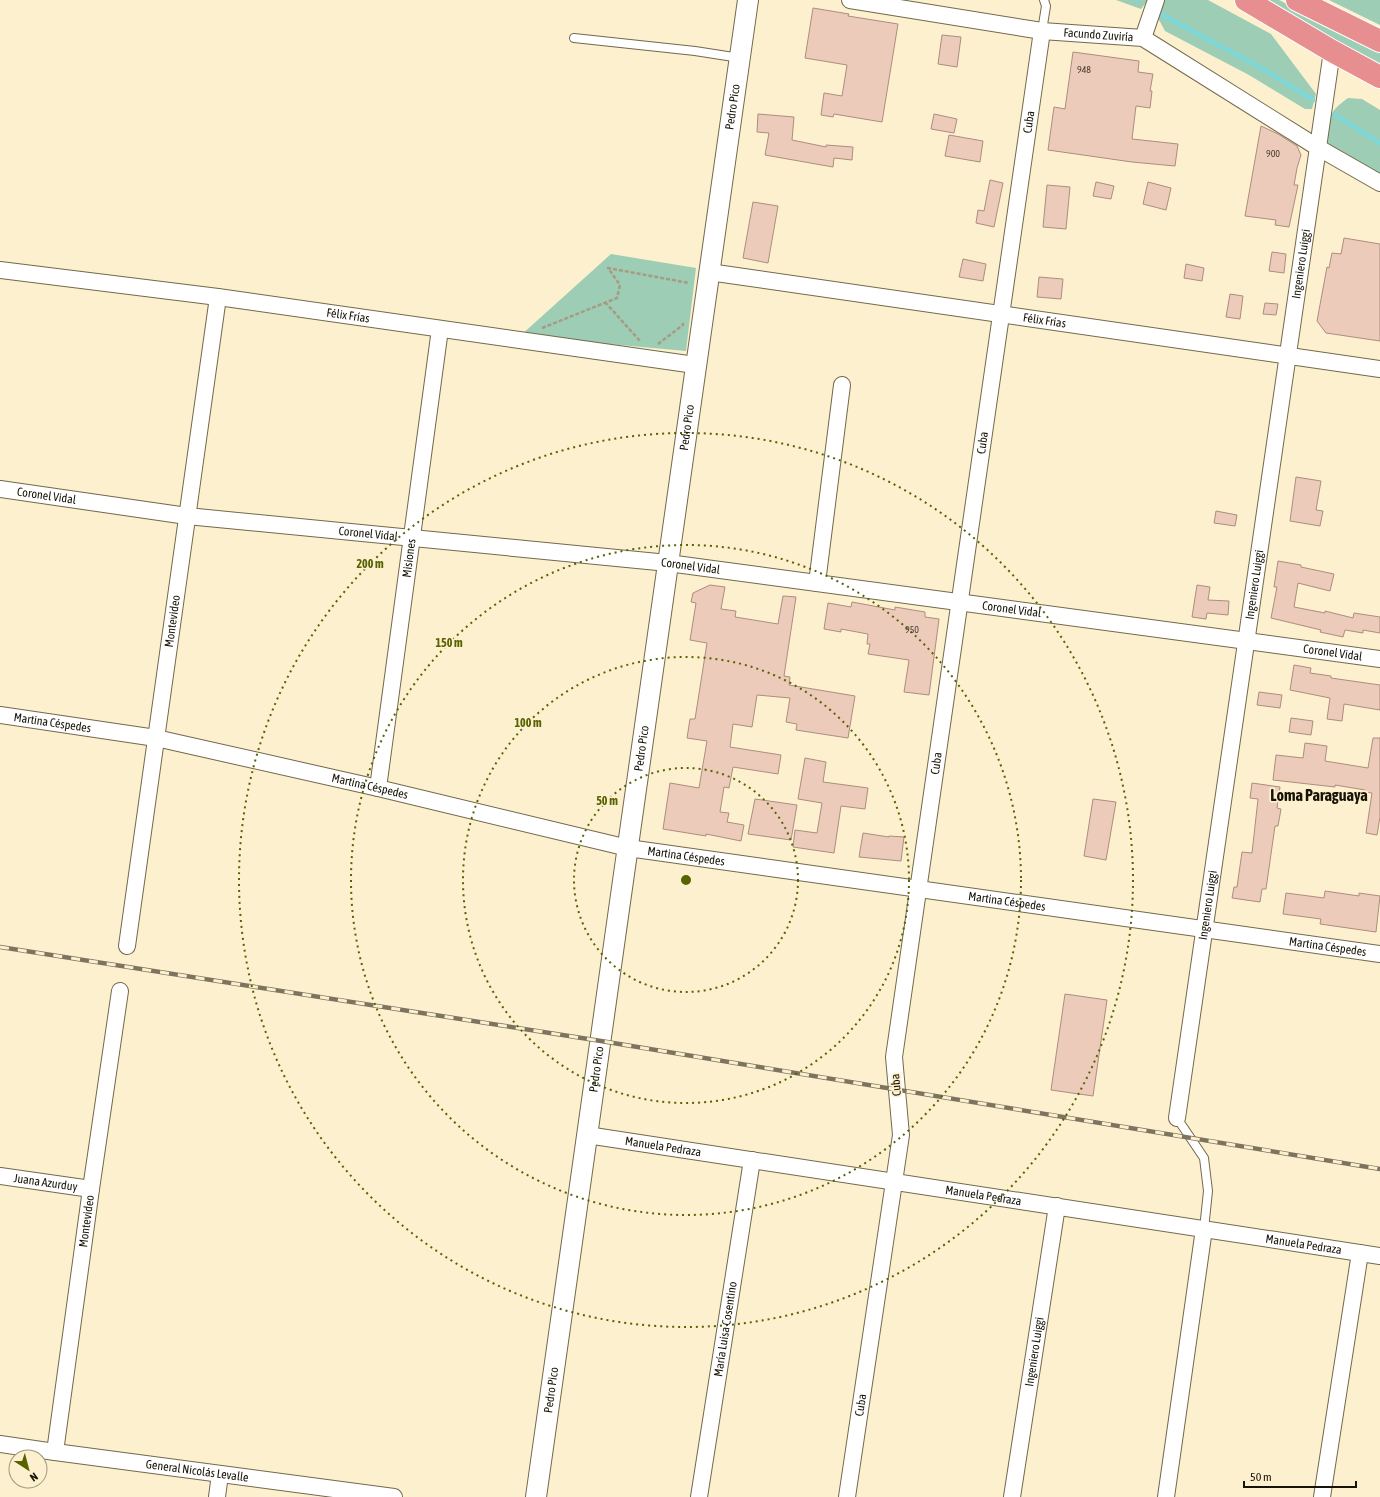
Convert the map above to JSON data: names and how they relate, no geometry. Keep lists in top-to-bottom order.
{
  "streets": {
    "street": [
      "Facundo Zuviría",
      "Pedro Pico",
      "Cuba",
      "Ingeniero Luiggi",
      "Félix Frías",
      "Coronel Vidal",
      "Misiones",
      "Montevideo",
      "Martina Céspedes",
      "Manuela Pedraza",
      "Juana Azurduy",
      "María Luisa Cosentino",
      "General Nicolás Levalle"
    ]
  },
  "crossings": [
    ["Facundo Zuviría", "Cuba"],
    ["Facundo Zuviría", "Ingeniero Luiggi"],
    ["Pedro Pico", "Félix Frías"],
    ["Pedro Pico", "Coronel Vidal"],
    ["Pedro Pico", "Martina Céspedes"],
    ["Pedro Pico", "Manuela Pedraza"],
    ["Cuba", "Félix Frías"],
    ["Cuba", "Coronel Vidal"],
    ["Cuba", "Martina Céspedes"],
    ["Cuba", "Manuela Pedraza"],
    ["Ingeniero Luiggi", "Félix Frías"],
    ["Ingeniero Luiggi", "Coronel Vidal"],
    ["Ingeniero Luiggi", "Martina Céspedes"],
    ["Ingeniero Luiggi", "Manuela Pedraza"],
    ["Félix Frías", "Misiones"],
    ["Félix Frías", "Montevideo"],
    ["Coronel Vidal", "Misiones"],
    ["Coronel Vidal", "Montevideo"],
    ["Misiones", "Martina Céspedes"],
    ["Montevideo", "Martina Céspedes"],
    ["Montevideo", "Juana Azurduy"],
    ["Montevideo", "General Nicolás Levalle"],
    ["Manuela Pedraza", "María Luisa Cosentino"]
  ],
  "districts": ["Loma Paraguaya"],
  "house_numbers": ["948", "900", "950"],
  "scale_bar": "50 m",
  "north": "bottom right",
  "rings": [
    "200 m",
    "150 m",
    "100 m",
    "50 m"
  ]
}
